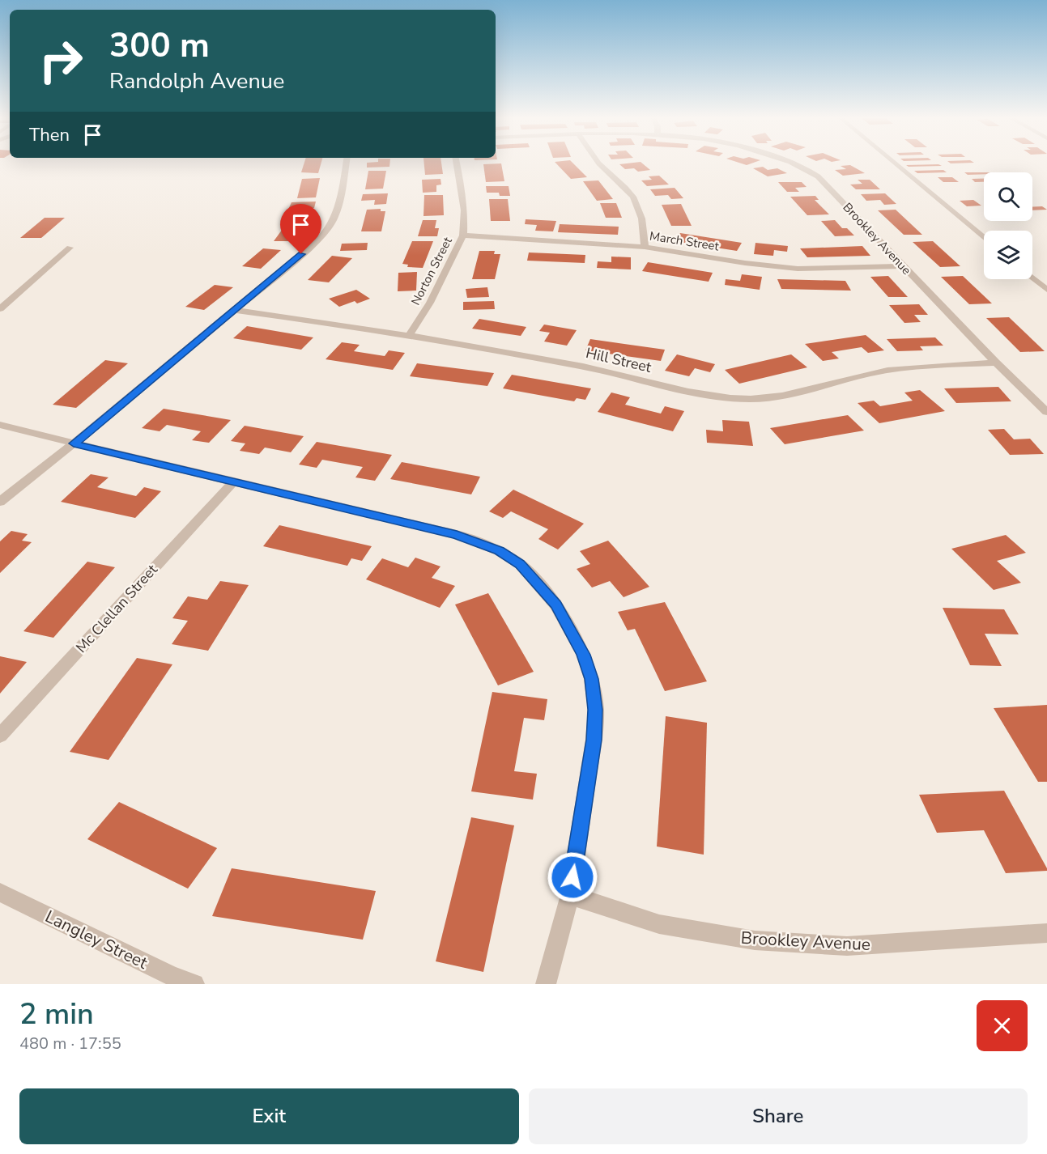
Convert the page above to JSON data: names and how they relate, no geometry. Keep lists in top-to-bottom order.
{
  "streets": {
    "street": [
      "Brookley Avenue",
      "March Street",
      "Norton Street",
      "Hill Street",
      "Mc Clellan Street",
      "Langley Street"
    ]
  },
  "crossings": [
    ["Brookley Avenue", "March Street"],
    ["Brookley Avenue", "Hill Street"],
    ["March Street", "Norton Street"],
    ["Norton Street", "Hill Street"]
  ],
  "page": {
    "turn": ["300 m", "Randolph Avenue"],
    "then": "Then",
    "heading": ["2 min", "480 m · 17:55"],
    "buttons": ["Exit", "Share"]
  }
}
